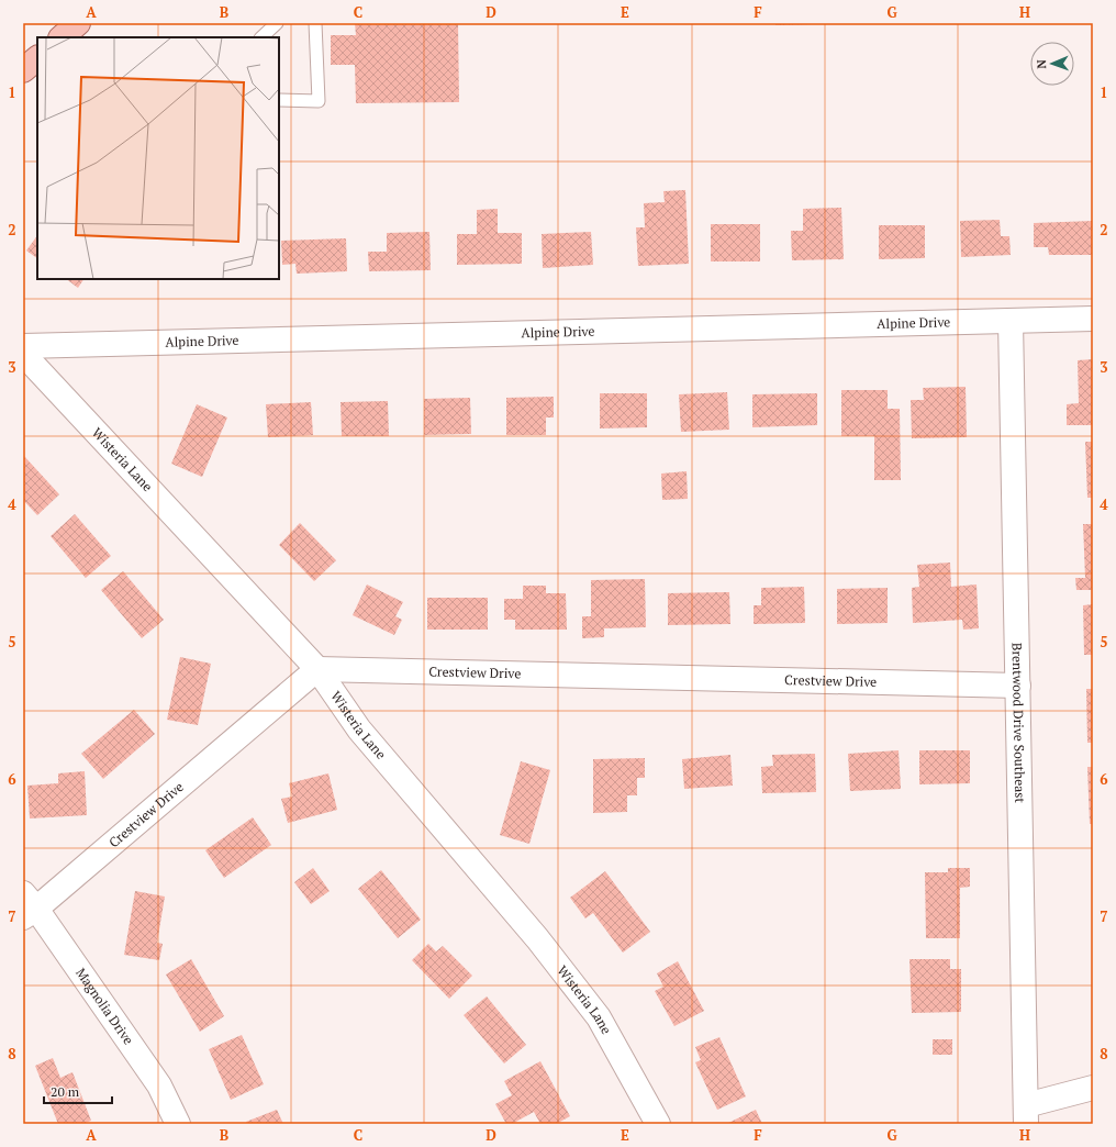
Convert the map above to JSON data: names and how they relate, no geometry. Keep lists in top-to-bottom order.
{
  "streets": {
    "street": [
      "Alpine Drive",
      "Wisteria Lane",
      "Crestview Drive",
      "Brentwood Drive Southeast",
      "Magnolia Drive"
    ]
  },
  "crossings": [
    ["Alpine Drive", "Brentwood Drive Southeast"],
    ["Wisteria Lane", "Crestview Drive"],
    ["Crestview Drive", "Brentwood Drive Southeast"],
    ["Crestview Drive", "Magnolia Drive"]
  ],
  "scale_bar": "20 m",
  "north": "left",
  "grid": {
    "columns": [
      "A",
      "B",
      "C",
      "D",
      "E",
      "F",
      "G",
      "H"
    ],
    "rows": [
      "1",
      "2",
      "3",
      "4",
      "5",
      "6",
      "7",
      "8"
    ]
  }
}
